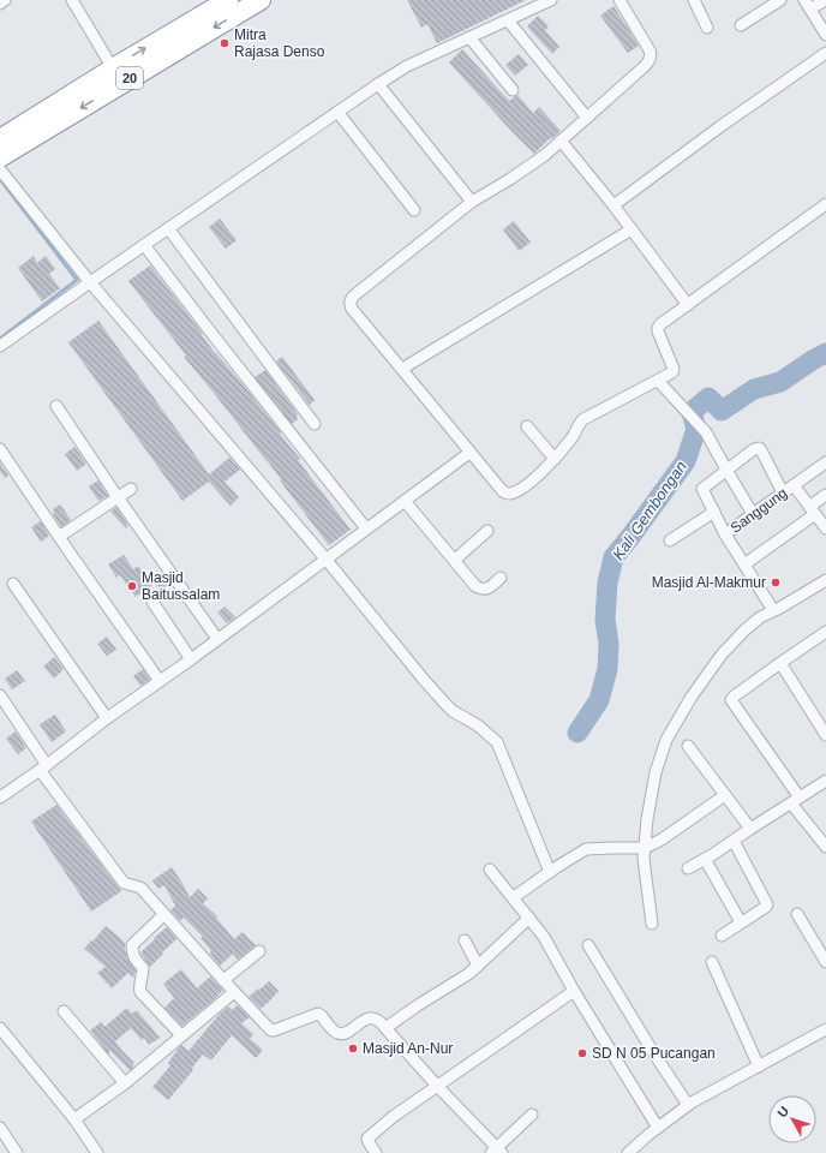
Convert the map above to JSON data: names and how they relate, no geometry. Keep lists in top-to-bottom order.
{
  "streets": {
    "highway": ["20"],
    "street": ["Sanggung"]
  },
  "water": ["Kali Gembongan"],
  "places": [
    "Mitra Rajasa Denso",
    "Masjid Al-Makmur",
    "Masjid Baitussalam",
    "Masjid An-Nur",
    "SD N 05 Pucangan"
  ],
  "north": "top left"
}
